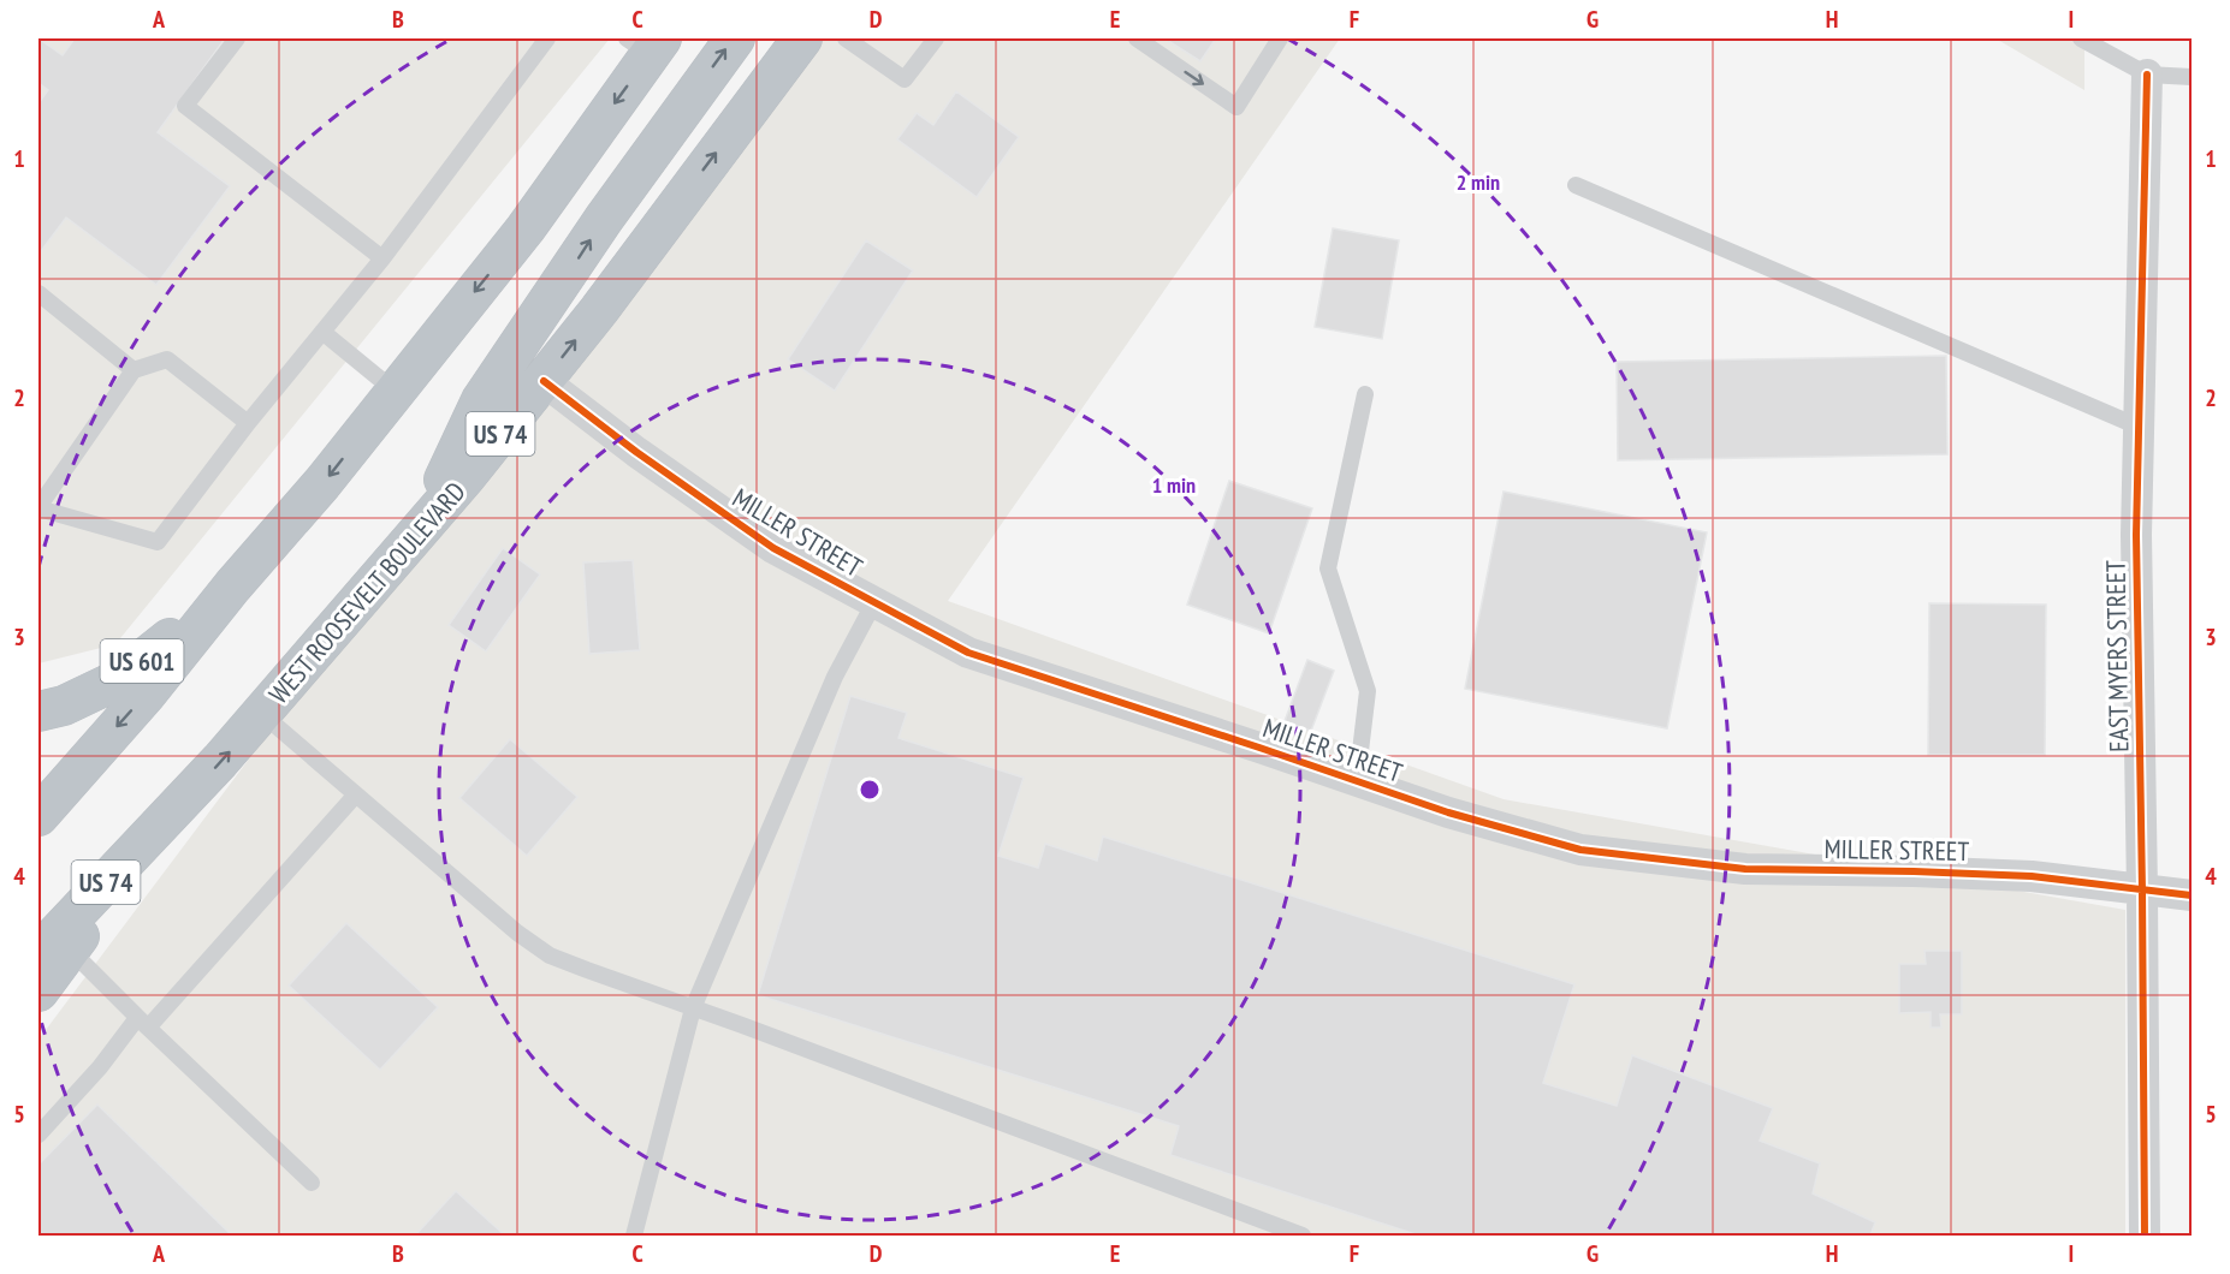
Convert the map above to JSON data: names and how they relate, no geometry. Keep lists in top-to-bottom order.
{
  "streets": {
    "highway": ["US 74", "WEST ROOSEVELT BOULEVARD", "US 601"],
    "street": ["MILLER STREET", "EAST MYERS STREET"]
  },
  "crossings": [
    ["MILLER STREET", "WEST ROOSEVELT BOULEVARD"],
    ["MILLER STREET", "EAST MYERS STREET"]
  ],
  "grid": {
    "columns": [
      "A",
      "B",
      "C",
      "D",
      "E",
      "F",
      "G",
      "H",
      "I"
    ],
    "rows": [
      "1",
      "2",
      "3",
      "4",
      "5"
    ]
  },
  "rings": ["2 min", "1 min"]
}
